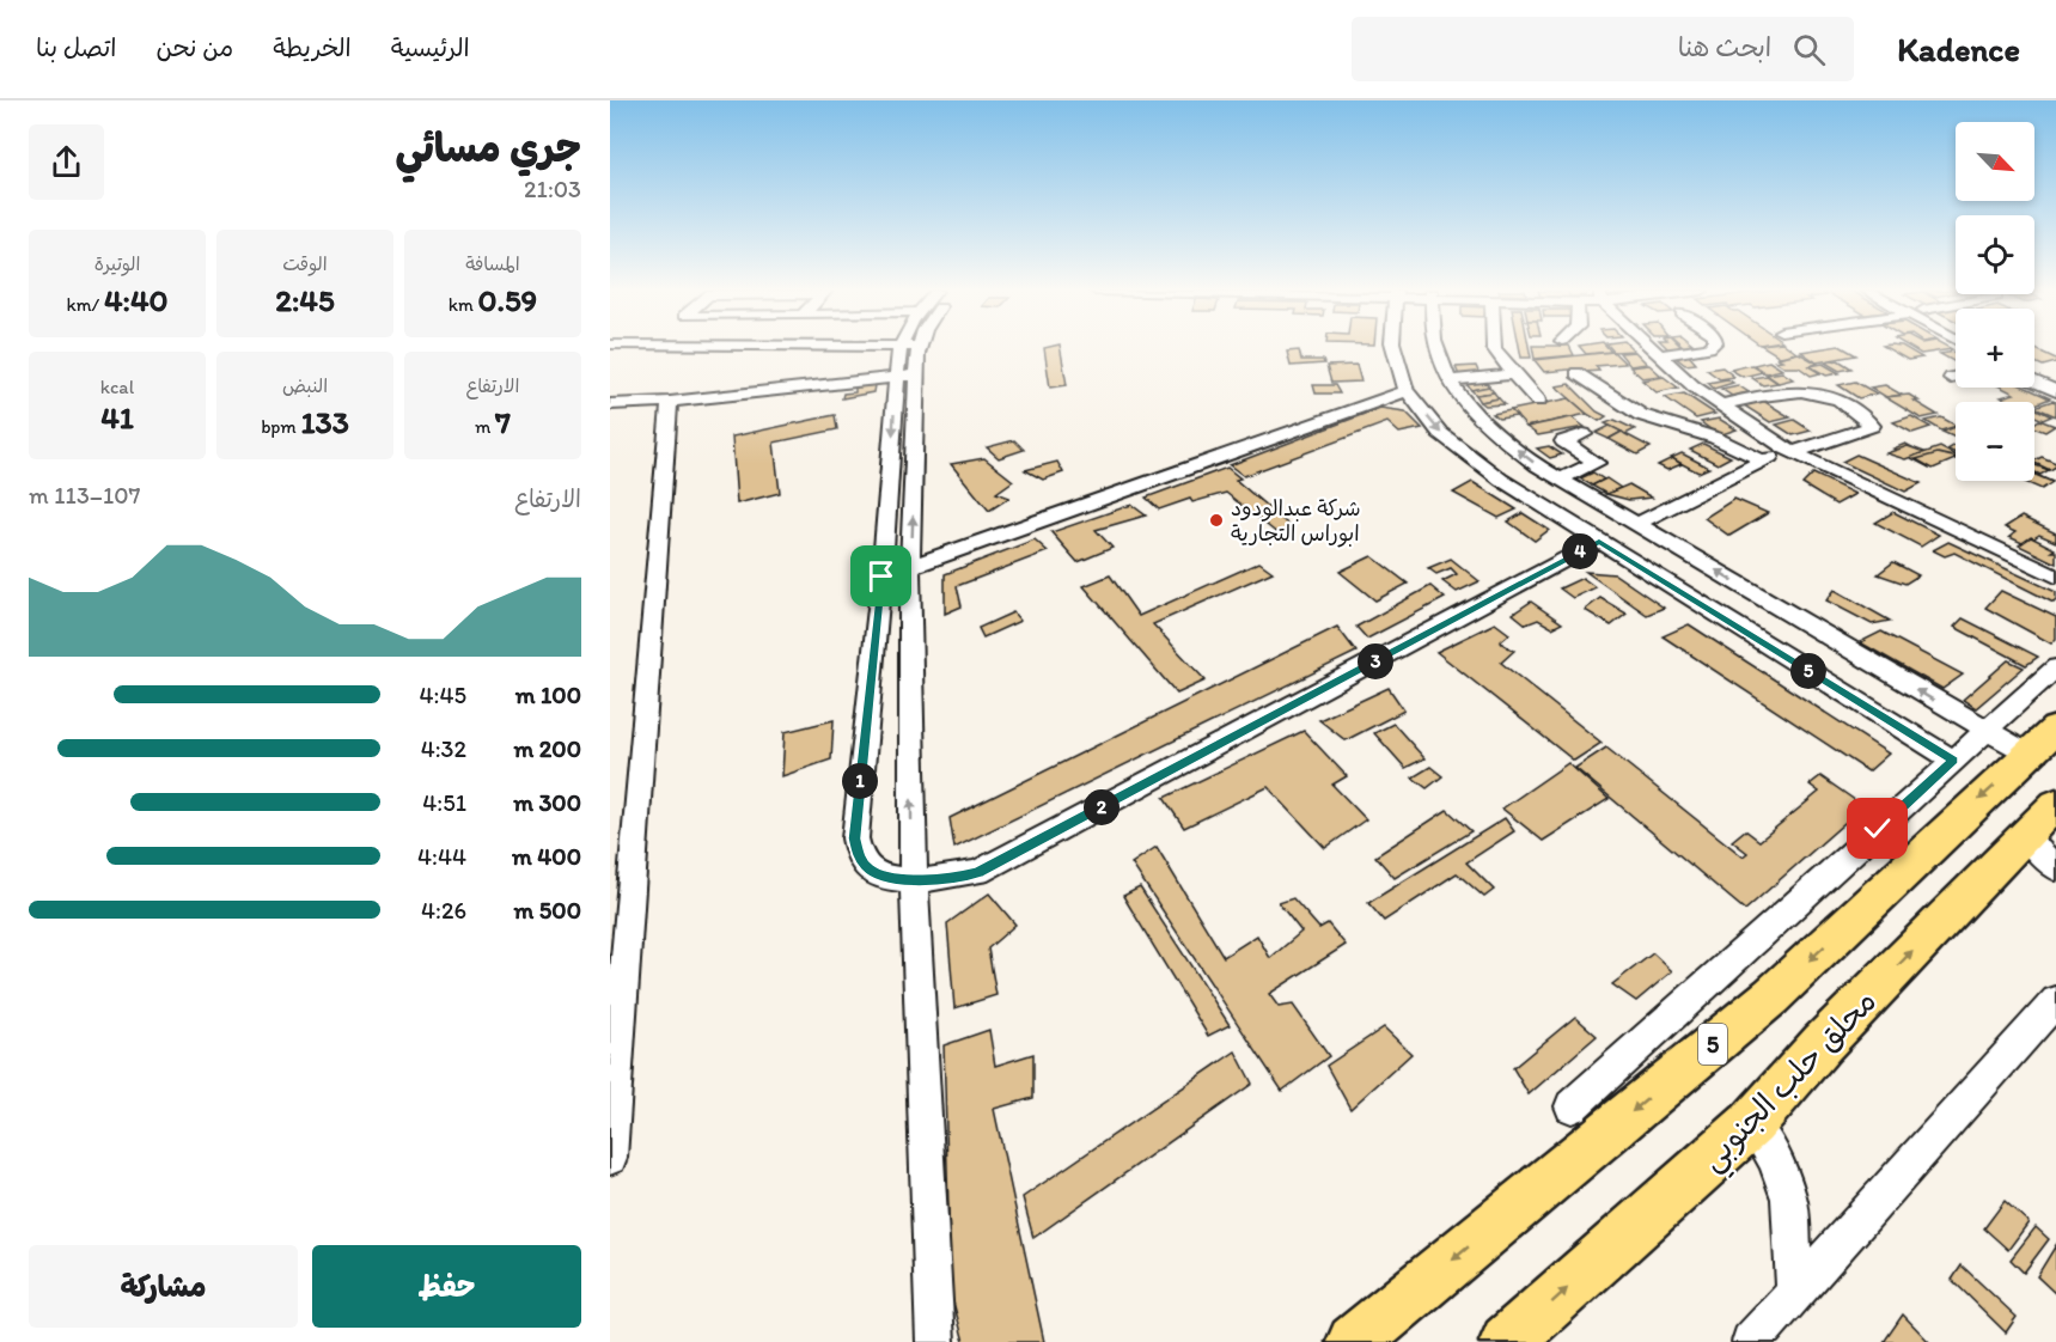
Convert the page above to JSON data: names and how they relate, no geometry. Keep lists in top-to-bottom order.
{
  "streets": {
    "highway": ["5", "محلق حلب الجنوبي"]
  },
  "places": ["شركة عبدالودود ابوراس التجارية"],
  "north": "bottom right",
  "page": {
    "header": "Kadence",
    "search": "ابحث هنا",
    "nav": [
      "الرئيسية",
      "الخريطة",
      "من نحن",
      "اتصل بنا"
    ],
    "heading": ["جري مسائي", "21:03"],
    "map_buttons": ["+", "−"],
    "stats": [
      ["المسافة", "0.59 km"],
      ["الوقت", "2:45"],
      ["الوتيرة", "4:40 /km"],
      ["الارتفاع", "7 m"],
      ["النبض", "133 bpm"],
      ["kcal", "41"]
    ],
    "chart": ["الارتفاع", "107–113 m"],
    "pins": [
      "4",
      "3",
      "5",
      "1",
      "2"
    ],
    "list": [
      {
        "name": "100 m",
        "note": "4:45"
      },
      {
        "name": "200 m",
        "note": "4:32"
      },
      {
        "name": "300 m",
        "note": "4:51"
      },
      {
        "name": "400 m",
        "note": "4:44"
      },
      {
        "name": "500 m",
        "note": "4:26"
      }
    ],
    "buttons": ["حفظ", "مشاركة"]
  }
}
